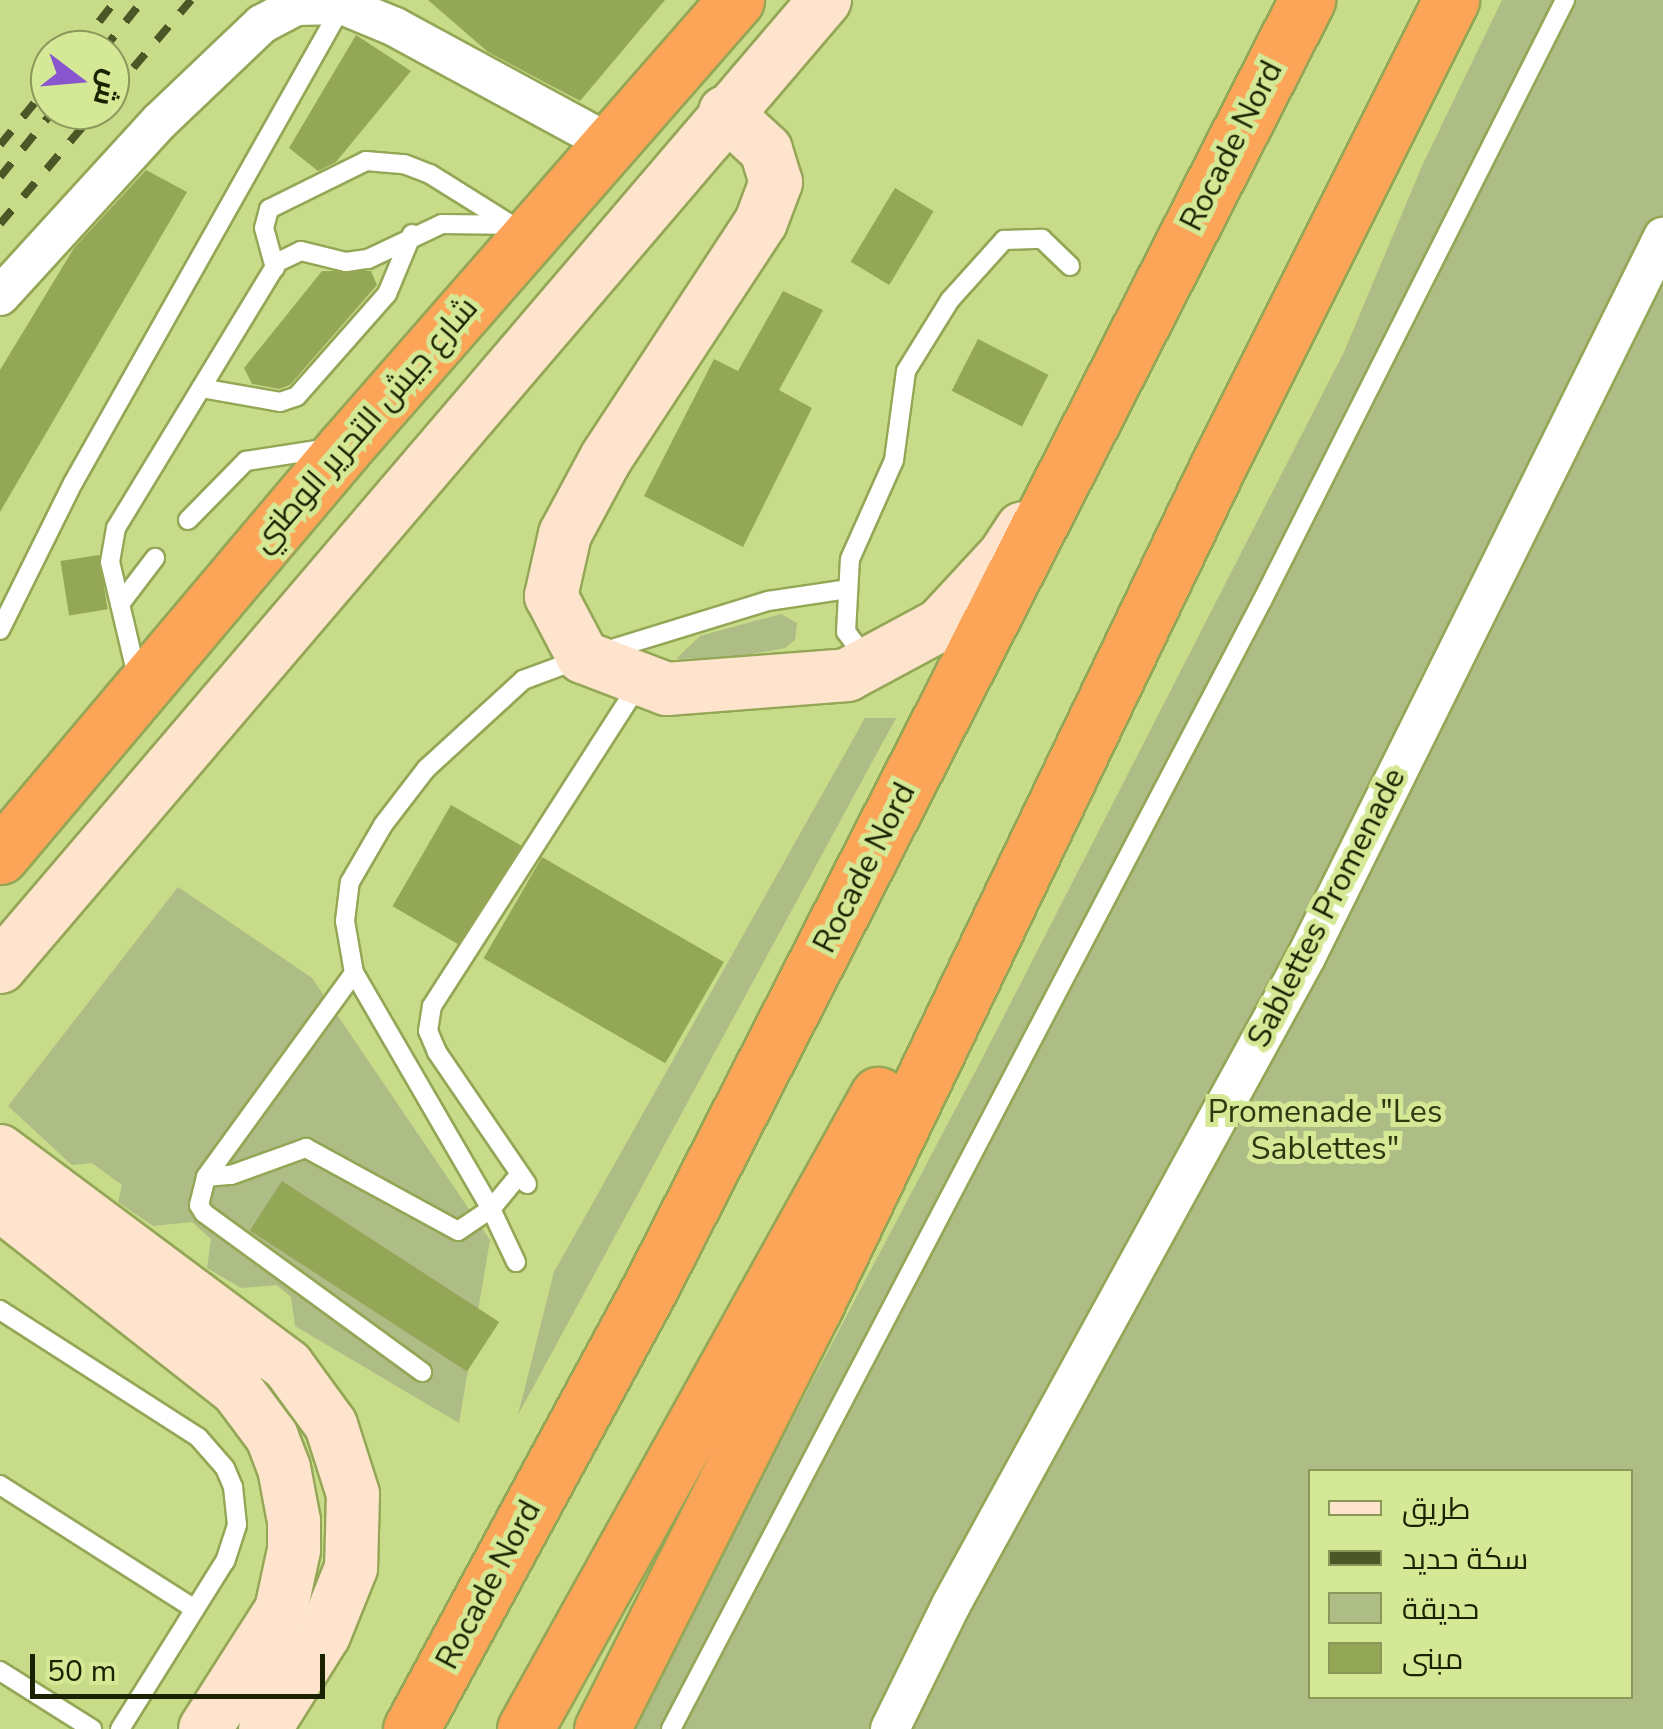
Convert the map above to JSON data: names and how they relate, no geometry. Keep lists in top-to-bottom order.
{
  "streets": {
    "highway": ["Rocade Nord", "شارع جيش التحرير الوطني"],
    "street": ["Sablettes Promenade"]
  },
  "parks": ["Promenade \"Les Sablettes\""],
  "legend": [
    "طريق",
    "سكة حديد",
    "حديقة",
    "مبنى"
  ],
  "scale_bar": "50 m",
  "north": "right"
}
